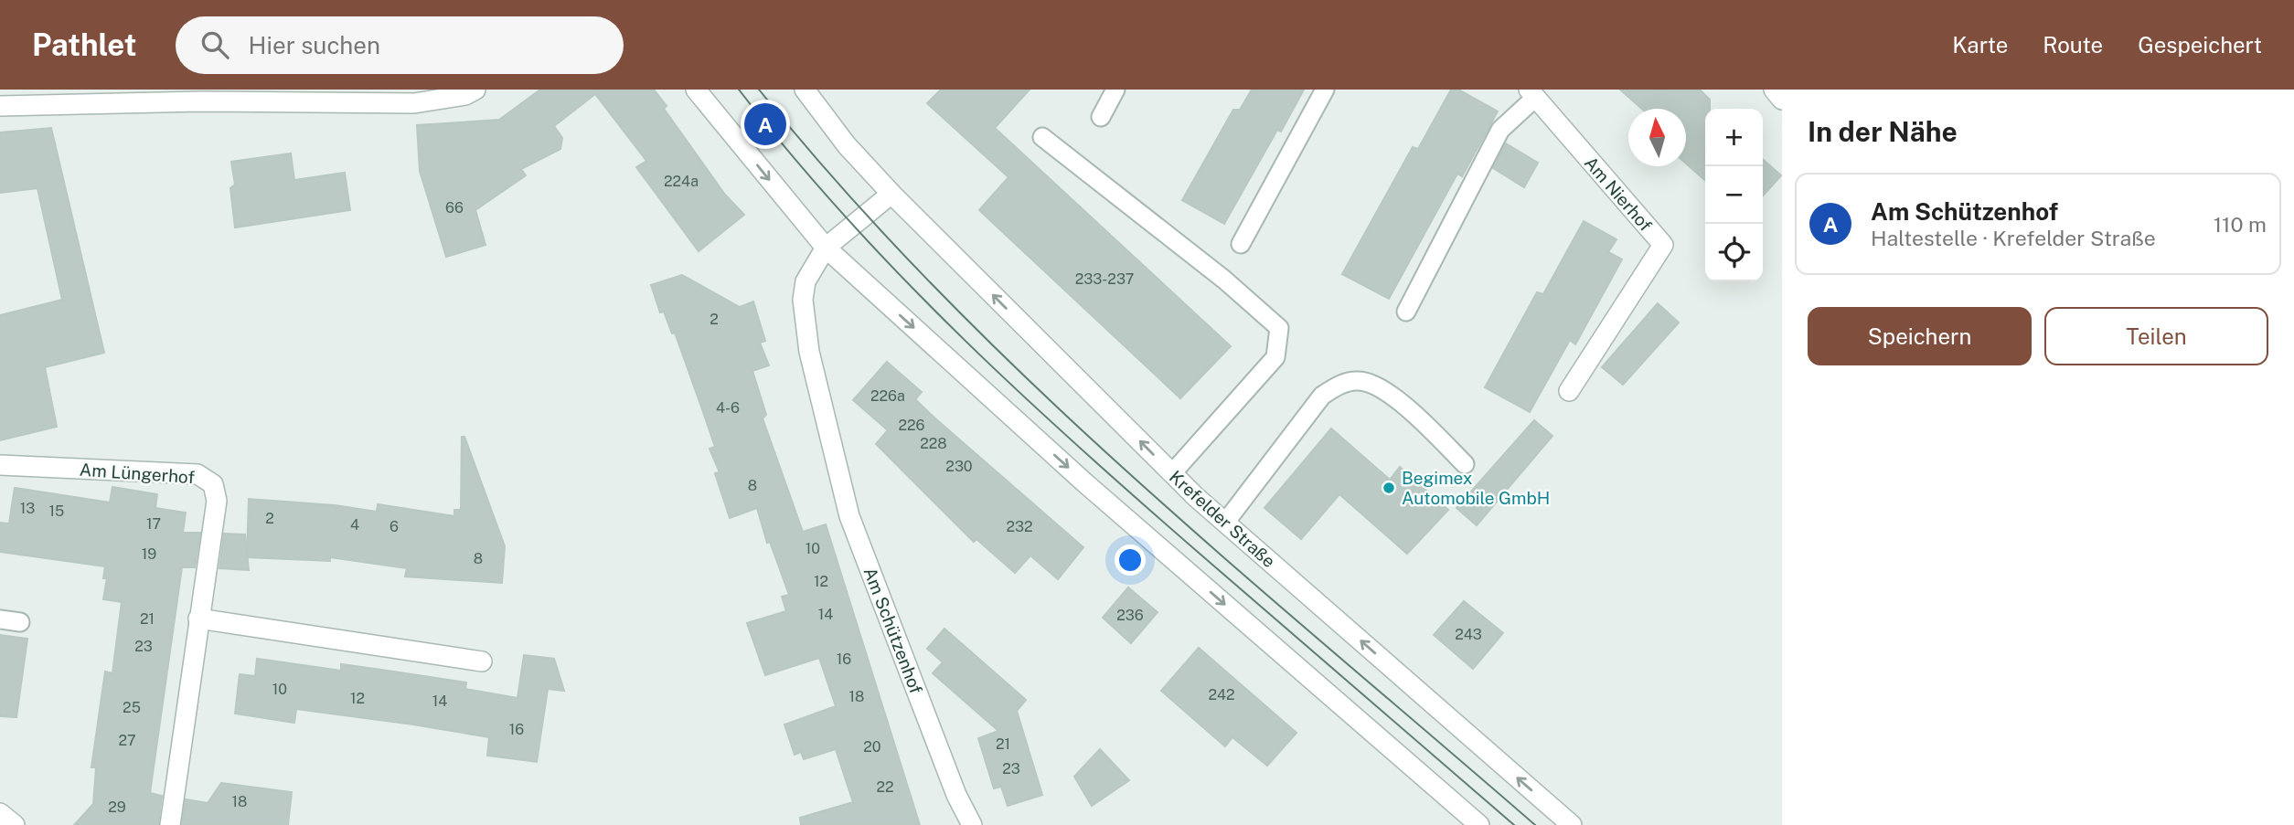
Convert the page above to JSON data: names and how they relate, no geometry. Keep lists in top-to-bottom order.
{
  "streets": {
    "street": [
      "Am Nierhof",
      "Am Lüngerhof",
      "Krefelder Straße",
      "Am Schützenhof"
    ]
  },
  "places": ["Begimex Automobile GmbH"],
  "house_numbers": [
    "224a",
    "66",
    "233-237",
    "2",
    "226a",
    "4-6",
    "226",
    "228",
    "230",
    "8",
    "13",
    "15",
    "2",
    "17",
    "4",
    "6",
    "232",
    "10",
    "19",
    "8",
    "12",
    "14",
    "236",
    "21",
    "243",
    "23",
    "16",
    "10",
    "242",
    "18",
    "12",
    "14",
    "25",
    "16",
    "27",
    "21",
    "20",
    "23",
    "22",
    "18",
    "29"
  ],
  "north": "top",
  "page": {
    "header": "Pathlet",
    "search": "Hier suchen",
    "nav": ["Karte", "Route", "Gespeichert"],
    "heading": "In der Nähe",
    "pins": "A",
    "map_buttons": ["+", "−"],
    "list": [
      {
        "mark": "A",
        "name": "Am Schützenhof",
        "note": "Haltestelle · Krefelder Straße",
        "value": "110 m"
      }
    ],
    "buttons": ["Speichern", "Teilen"]
  }
}
